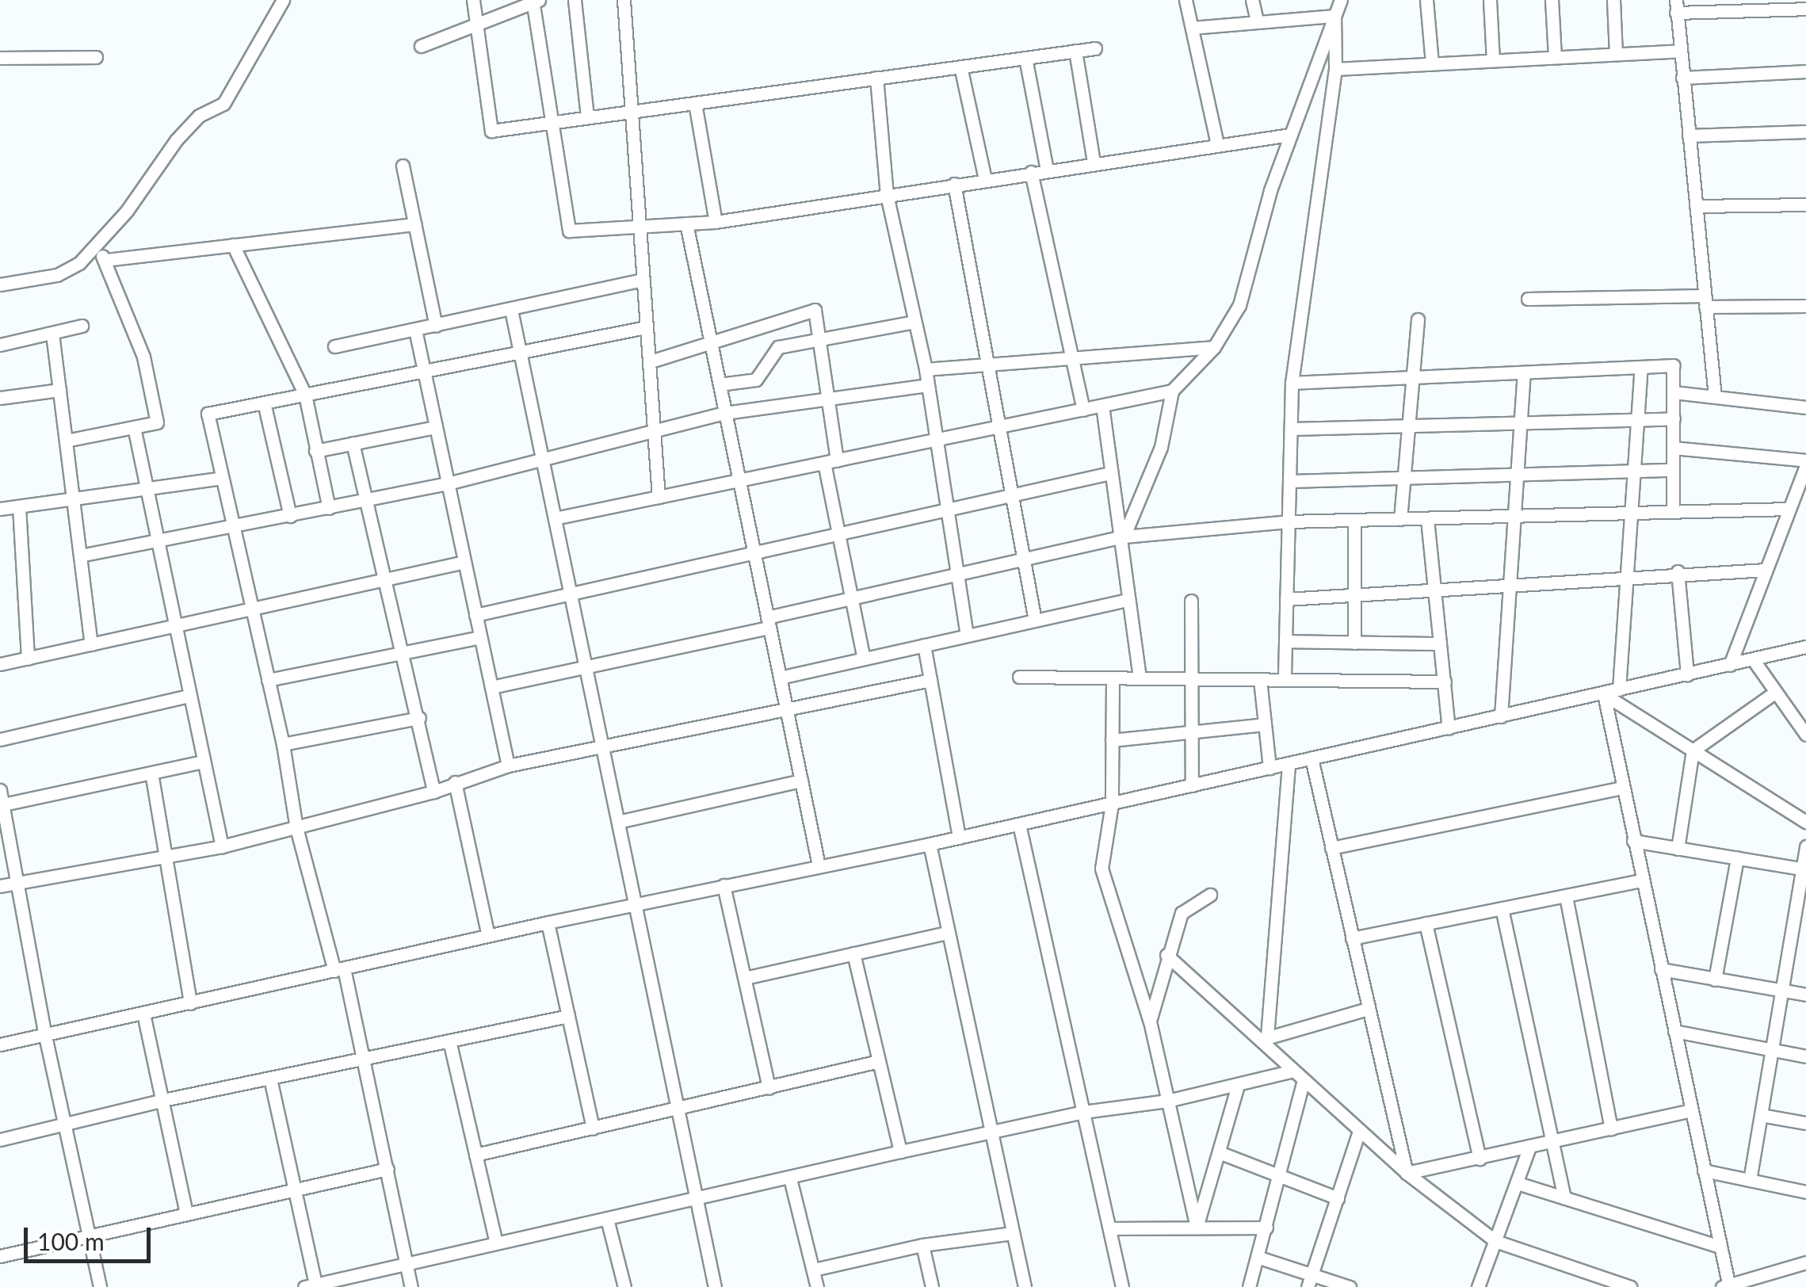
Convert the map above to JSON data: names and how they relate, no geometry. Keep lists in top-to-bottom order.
{
  "scale_bar": "100 m"
}
